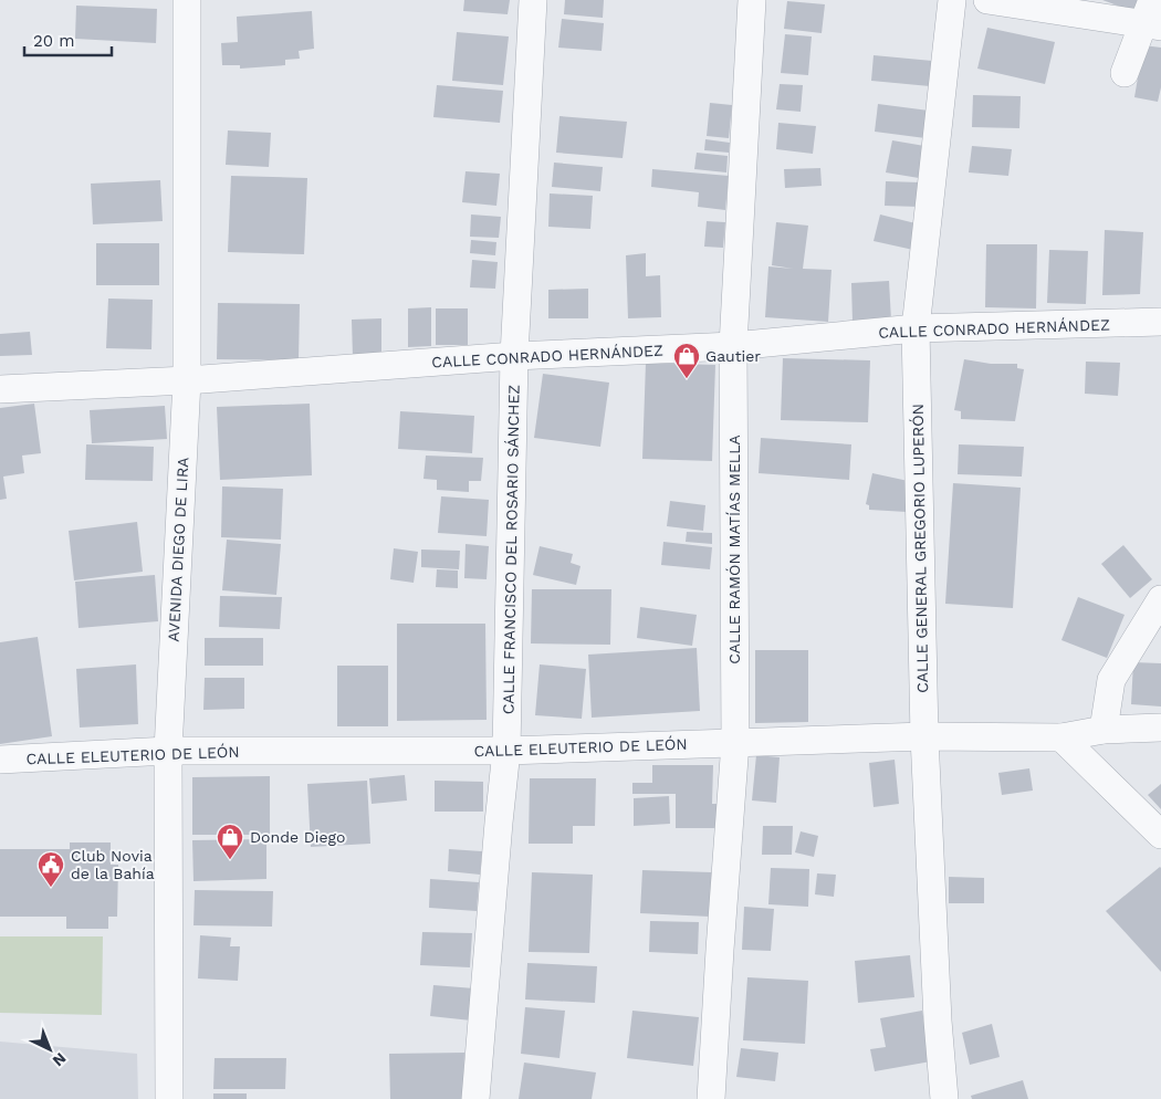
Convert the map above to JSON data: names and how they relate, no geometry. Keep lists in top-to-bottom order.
{
  "streets": {
    "street": [
      "CALLE CONRADO HERNÁNDEZ",
      "CALLE GENERAL GREGORIO LUPERÓN",
      "AVENIDA DIEGO DE LIRA",
      "CALLE FRANCISCO DEL ROSARIO SÁNCHEZ",
      "CALLE RAMÓN MATÍAS MELLA",
      "CALLE ELEUTERIO DE LEÓN"
    ]
  },
  "crossings": [
    ["CALLE CONRADO HERNÁNDEZ", "CALLE GENERAL GREGORIO LUPERÓN"],
    ["CALLE CONRADO HERNÁNDEZ", "AVENIDA DIEGO DE LIRA"],
    ["CALLE CONRADO HERNÁNDEZ", "CALLE FRANCISCO DEL ROSARIO SÁNCHEZ"],
    ["CALLE CONRADO HERNÁNDEZ", "CALLE RAMÓN MATÍAS MELLA"],
    ["CALLE GENERAL GREGORIO LUPERÓN", "CALLE ELEUTERIO DE LEÓN"],
    ["AVENIDA DIEGO DE LIRA", "CALLE ELEUTERIO DE LEÓN"],
    ["CALLE FRANCISCO DEL ROSARIO SÁNCHEZ", "CALLE ELEUTERIO DE LEÓN"],
    ["CALLE RAMÓN MATÍAS MELLA", "CALLE ELEUTERIO DE LEÓN"]
  ],
  "places": {
    "shop": ["Gautier", "Donde Diego"],
    "public building": ["Club Novia de la Bahía"]
  },
  "scale_bar": "20 m",
  "north": "bottom right"
}
